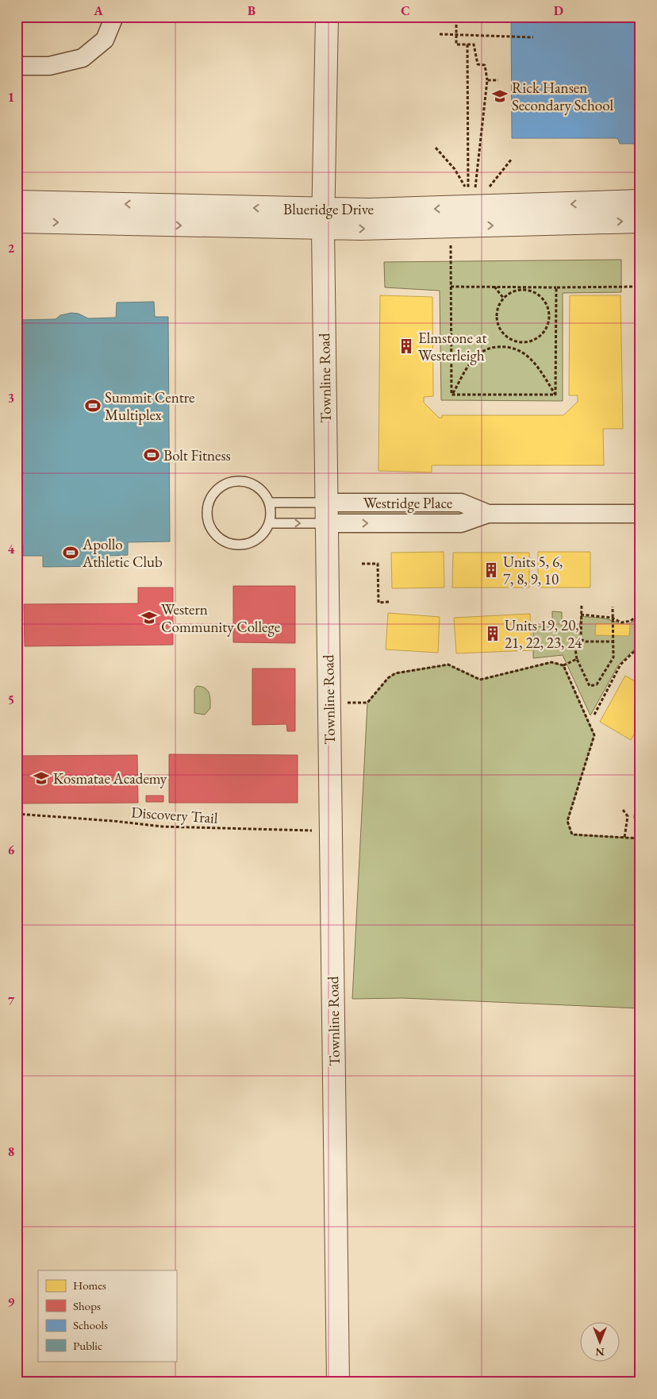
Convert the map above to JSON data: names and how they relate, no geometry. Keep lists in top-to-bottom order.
{
  "streets": {
    "street": ["Blueridge Drive", "Townline Road", "Westridge Place"],
    "path": ["Discovery Trail"]
  },
  "crossings": [
    ["Blueridge Drive", "Townline Road"],
    ["Townline Road", "Westridge Place"],
    ["Townline Road", "Discovery Trail"]
  ],
  "places": {
    "school or university": ["Rick Hansen Secondary School", "Western Community College", "Kosmatae Academy"],
    "building": ["Elmstone at Westerleigh", "Units 5, 6, 7, 8, 9, 10", "Units 19, 20, 21, 22, 23, 24"],
    "sports": ["Summit Centre Multiplex", "Bolt Fitness", "Apollo Athletic Club"]
  },
  "legend": [
    "Homes",
    "Shops",
    "Schools",
    "Public"
  ],
  "north": "bottom",
  "grid": {
    "columns": [
      "A",
      "B",
      "C",
      "D"
    ],
    "rows": [
      "1",
      "2",
      "3",
      "4",
      "5",
      "6",
      "7",
      "8",
      "9"
    ]
  }
}
